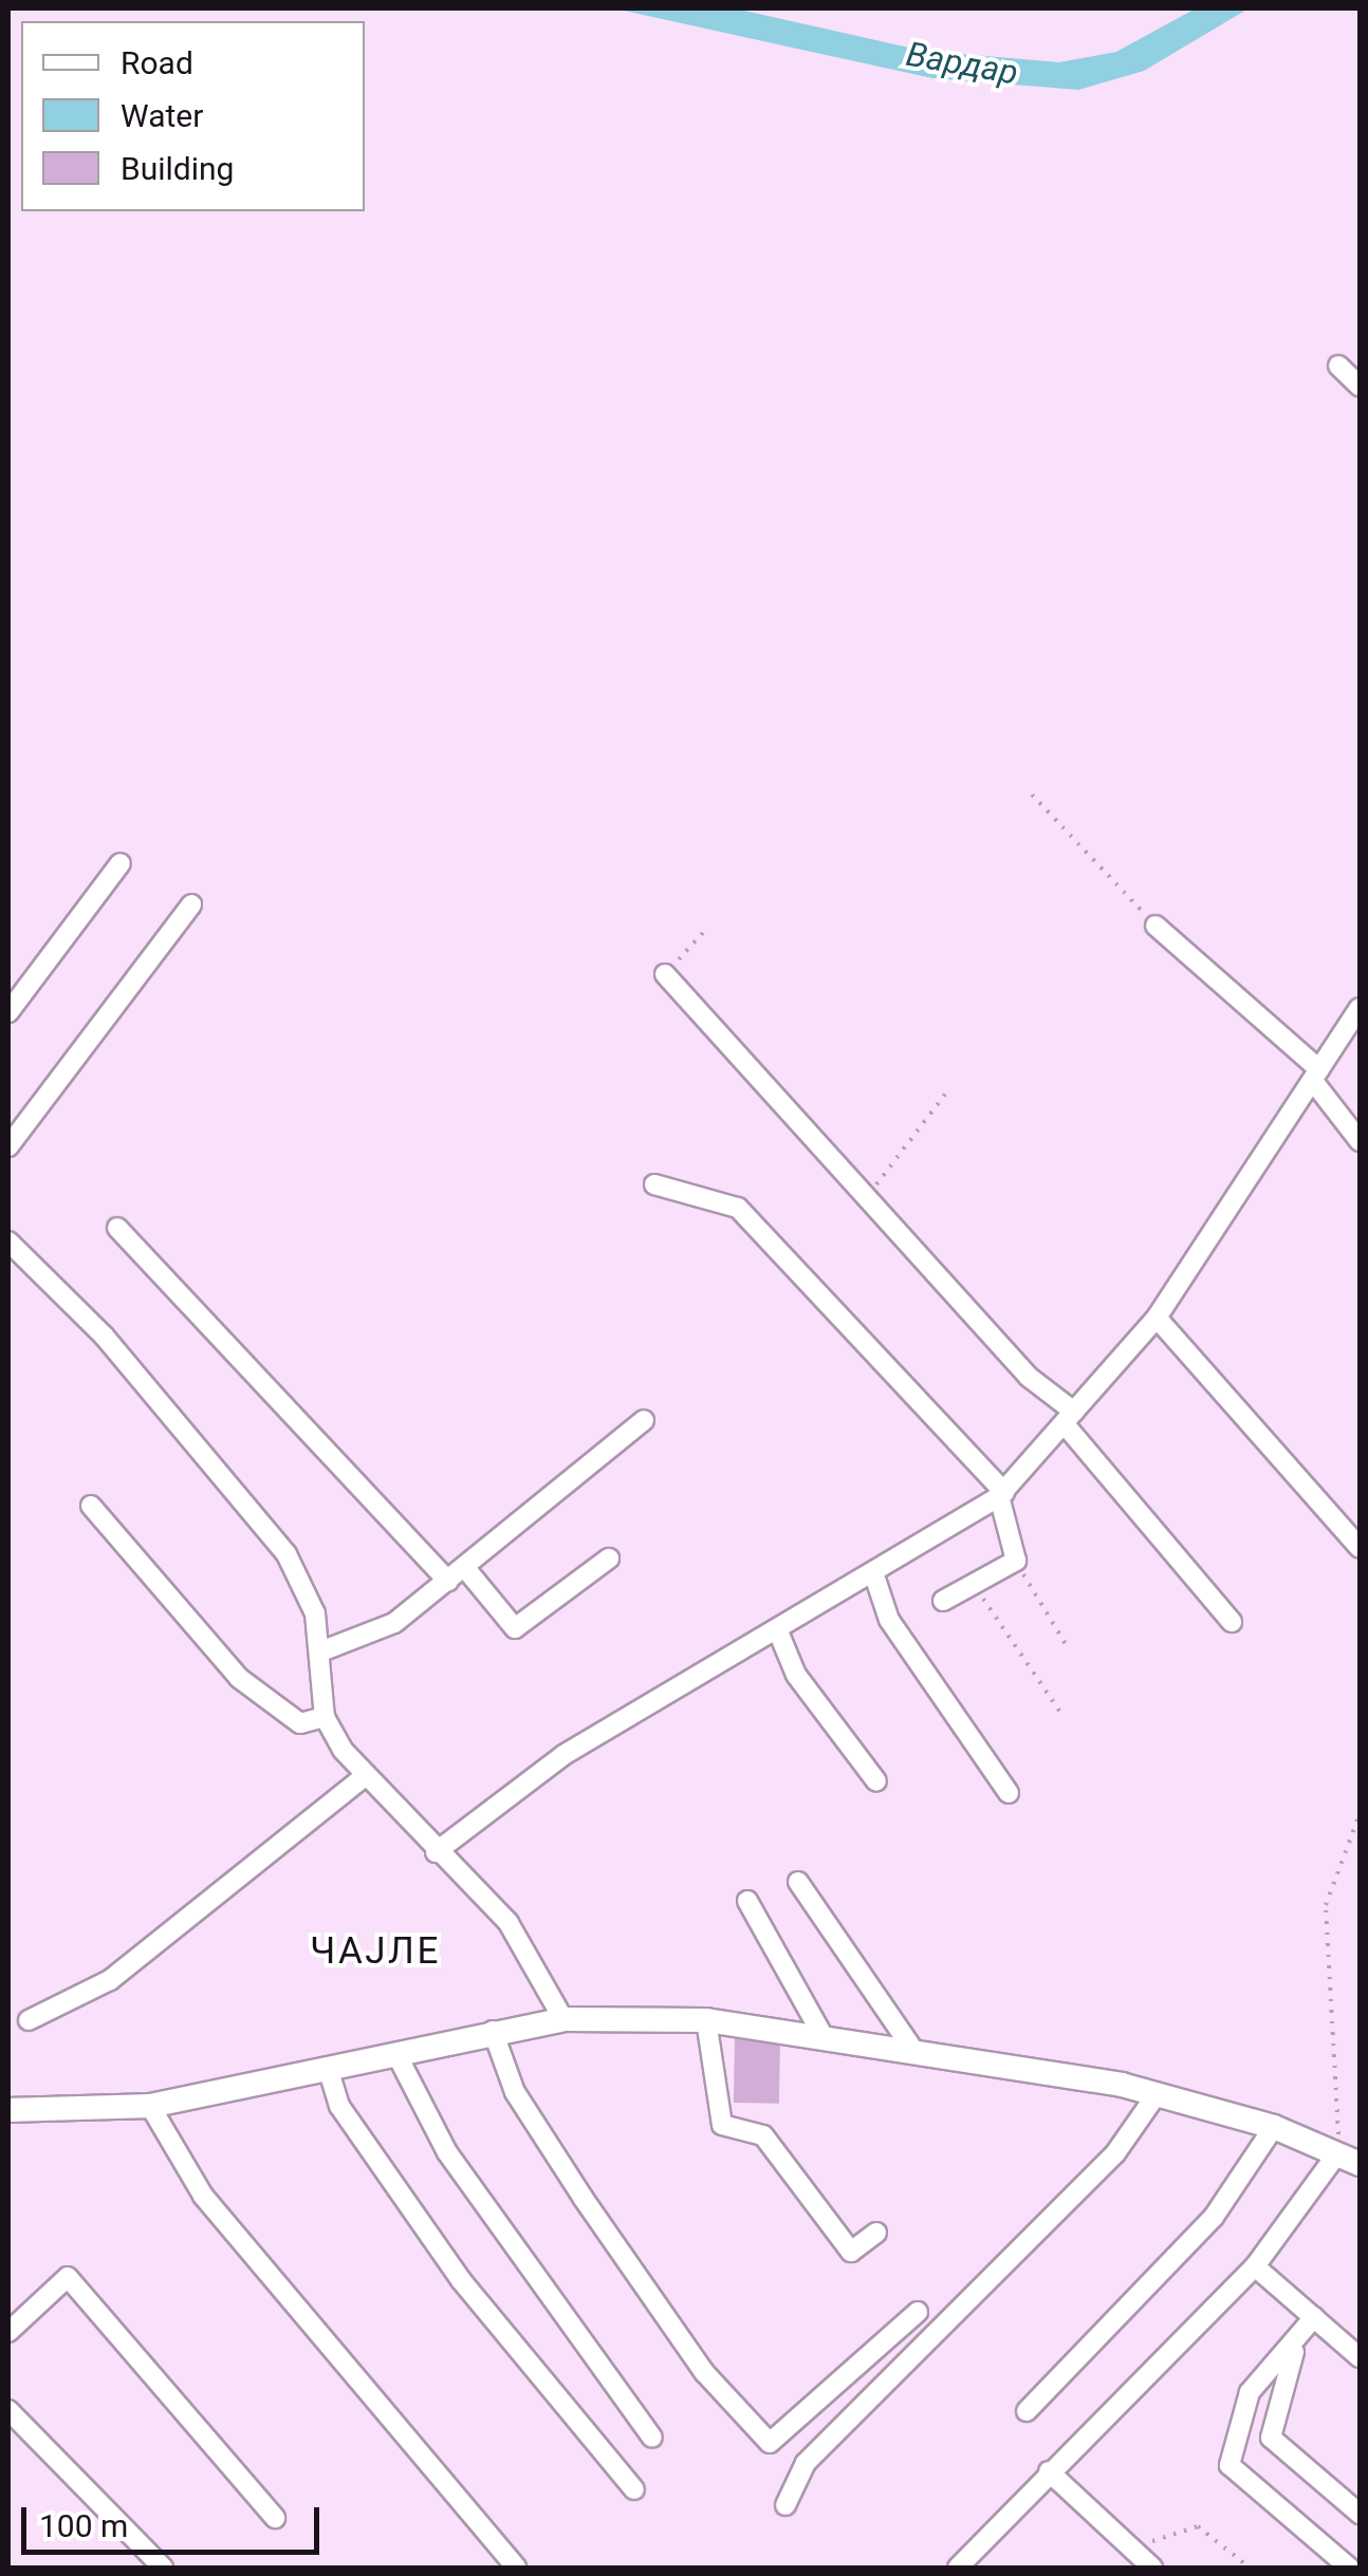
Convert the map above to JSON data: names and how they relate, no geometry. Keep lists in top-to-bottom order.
{
  "districts": ["ЧАЈЛЕ"],
  "water": ["Вардар"],
  "legend": ["Road", "Water", "Building"],
  "scale_bar": "100 m"
}
